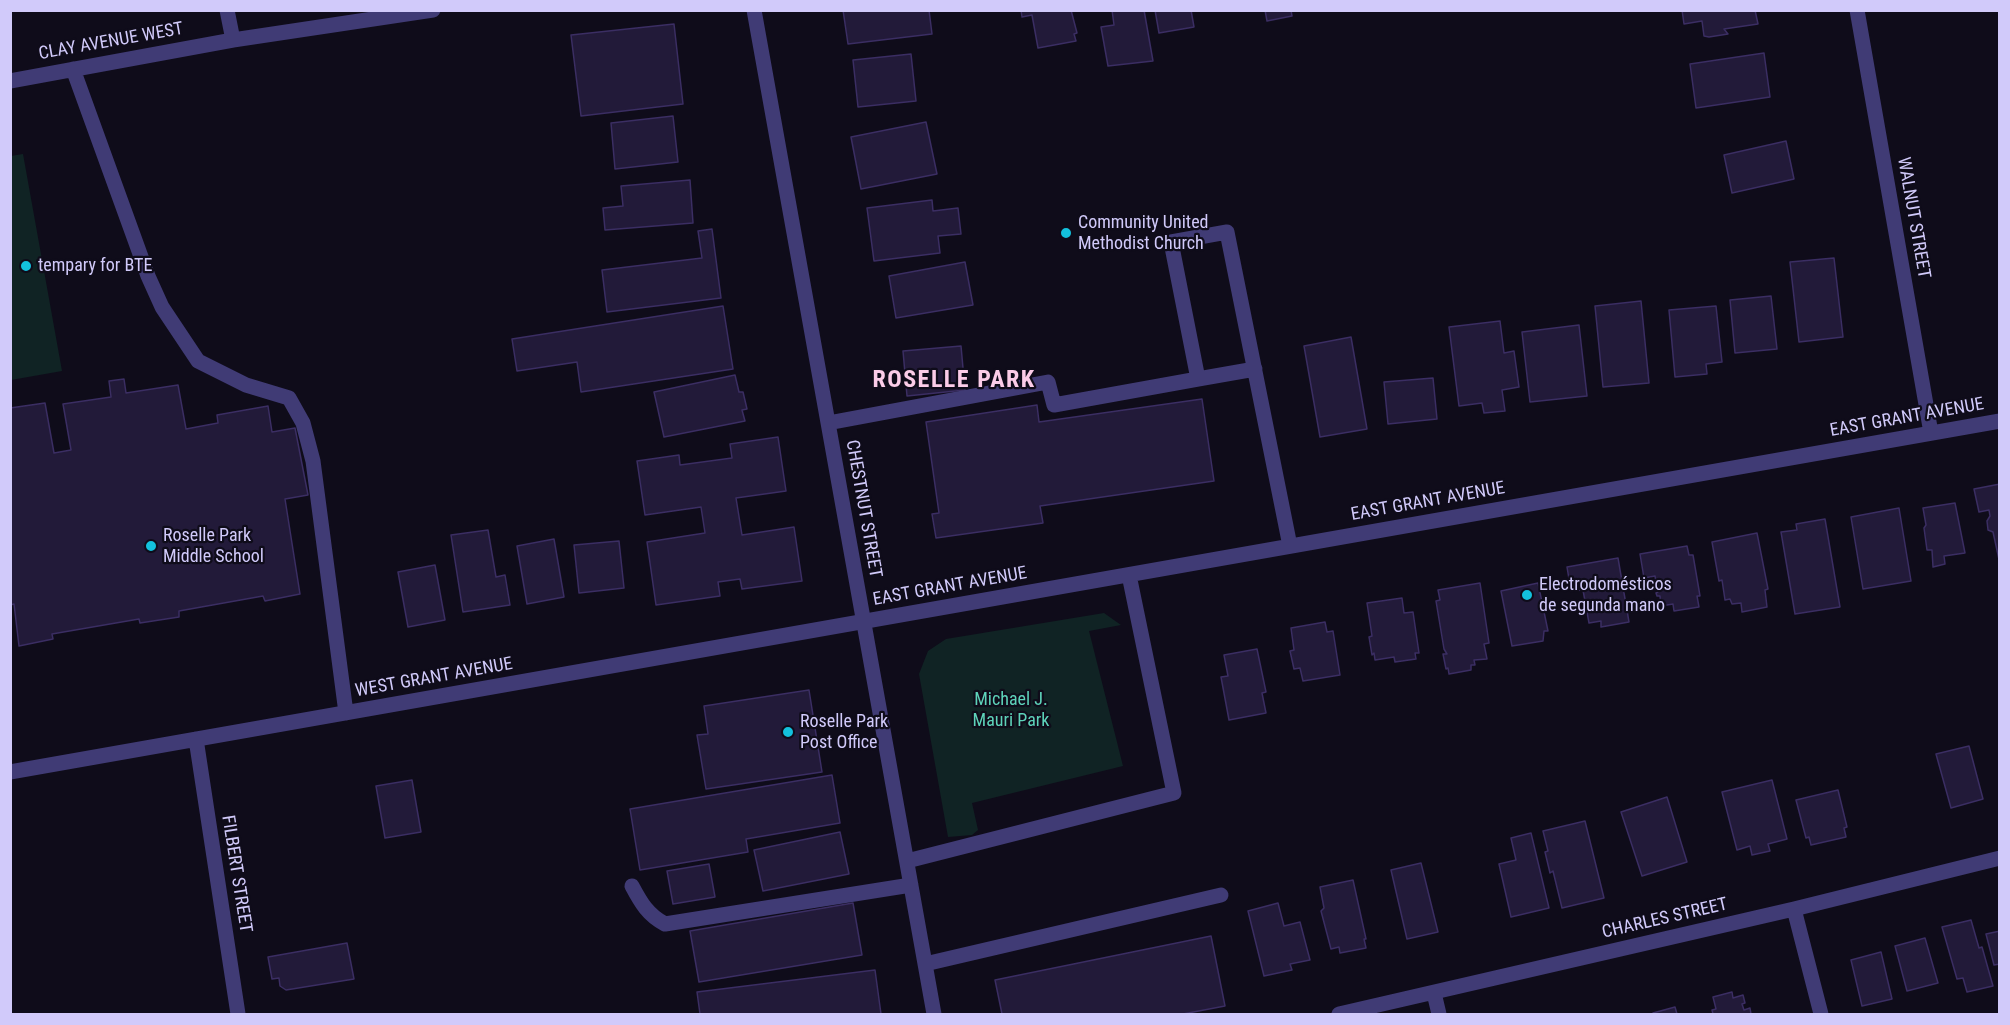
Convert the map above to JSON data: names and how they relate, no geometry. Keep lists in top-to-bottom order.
{
  "streets": {
    "street": [
      "CLAY AVENUE WEST",
      "WALNUT STREET",
      "EAST GRANT AVENUE",
      "CHESTNUT STREET",
      "WEST GRANT AVENUE",
      "FILBERT STREET",
      "CHARLES STREET"
    ]
  },
  "crossings": [
    ["WALNUT STREET", "EAST GRANT AVENUE"],
    ["EAST GRANT AVENUE", "CHESTNUT STREET"],
    ["EAST GRANT AVENUE", "WEST GRANT AVENUE"],
    ["CHESTNUT STREET", "WEST GRANT AVENUE"],
    ["WEST GRANT AVENUE", "FILBERT STREET"]
  ],
  "districts": ["ROSELLE PARK"],
  "parks": ["Michael J. Mauri Park"],
  "places": [
    "Community United Methodist Church",
    "tempary for BTE",
    "Roselle Park Middle School",
    "Electrodomésticos de segunda mano",
    "Roselle Park Post Office"
  ]
}
